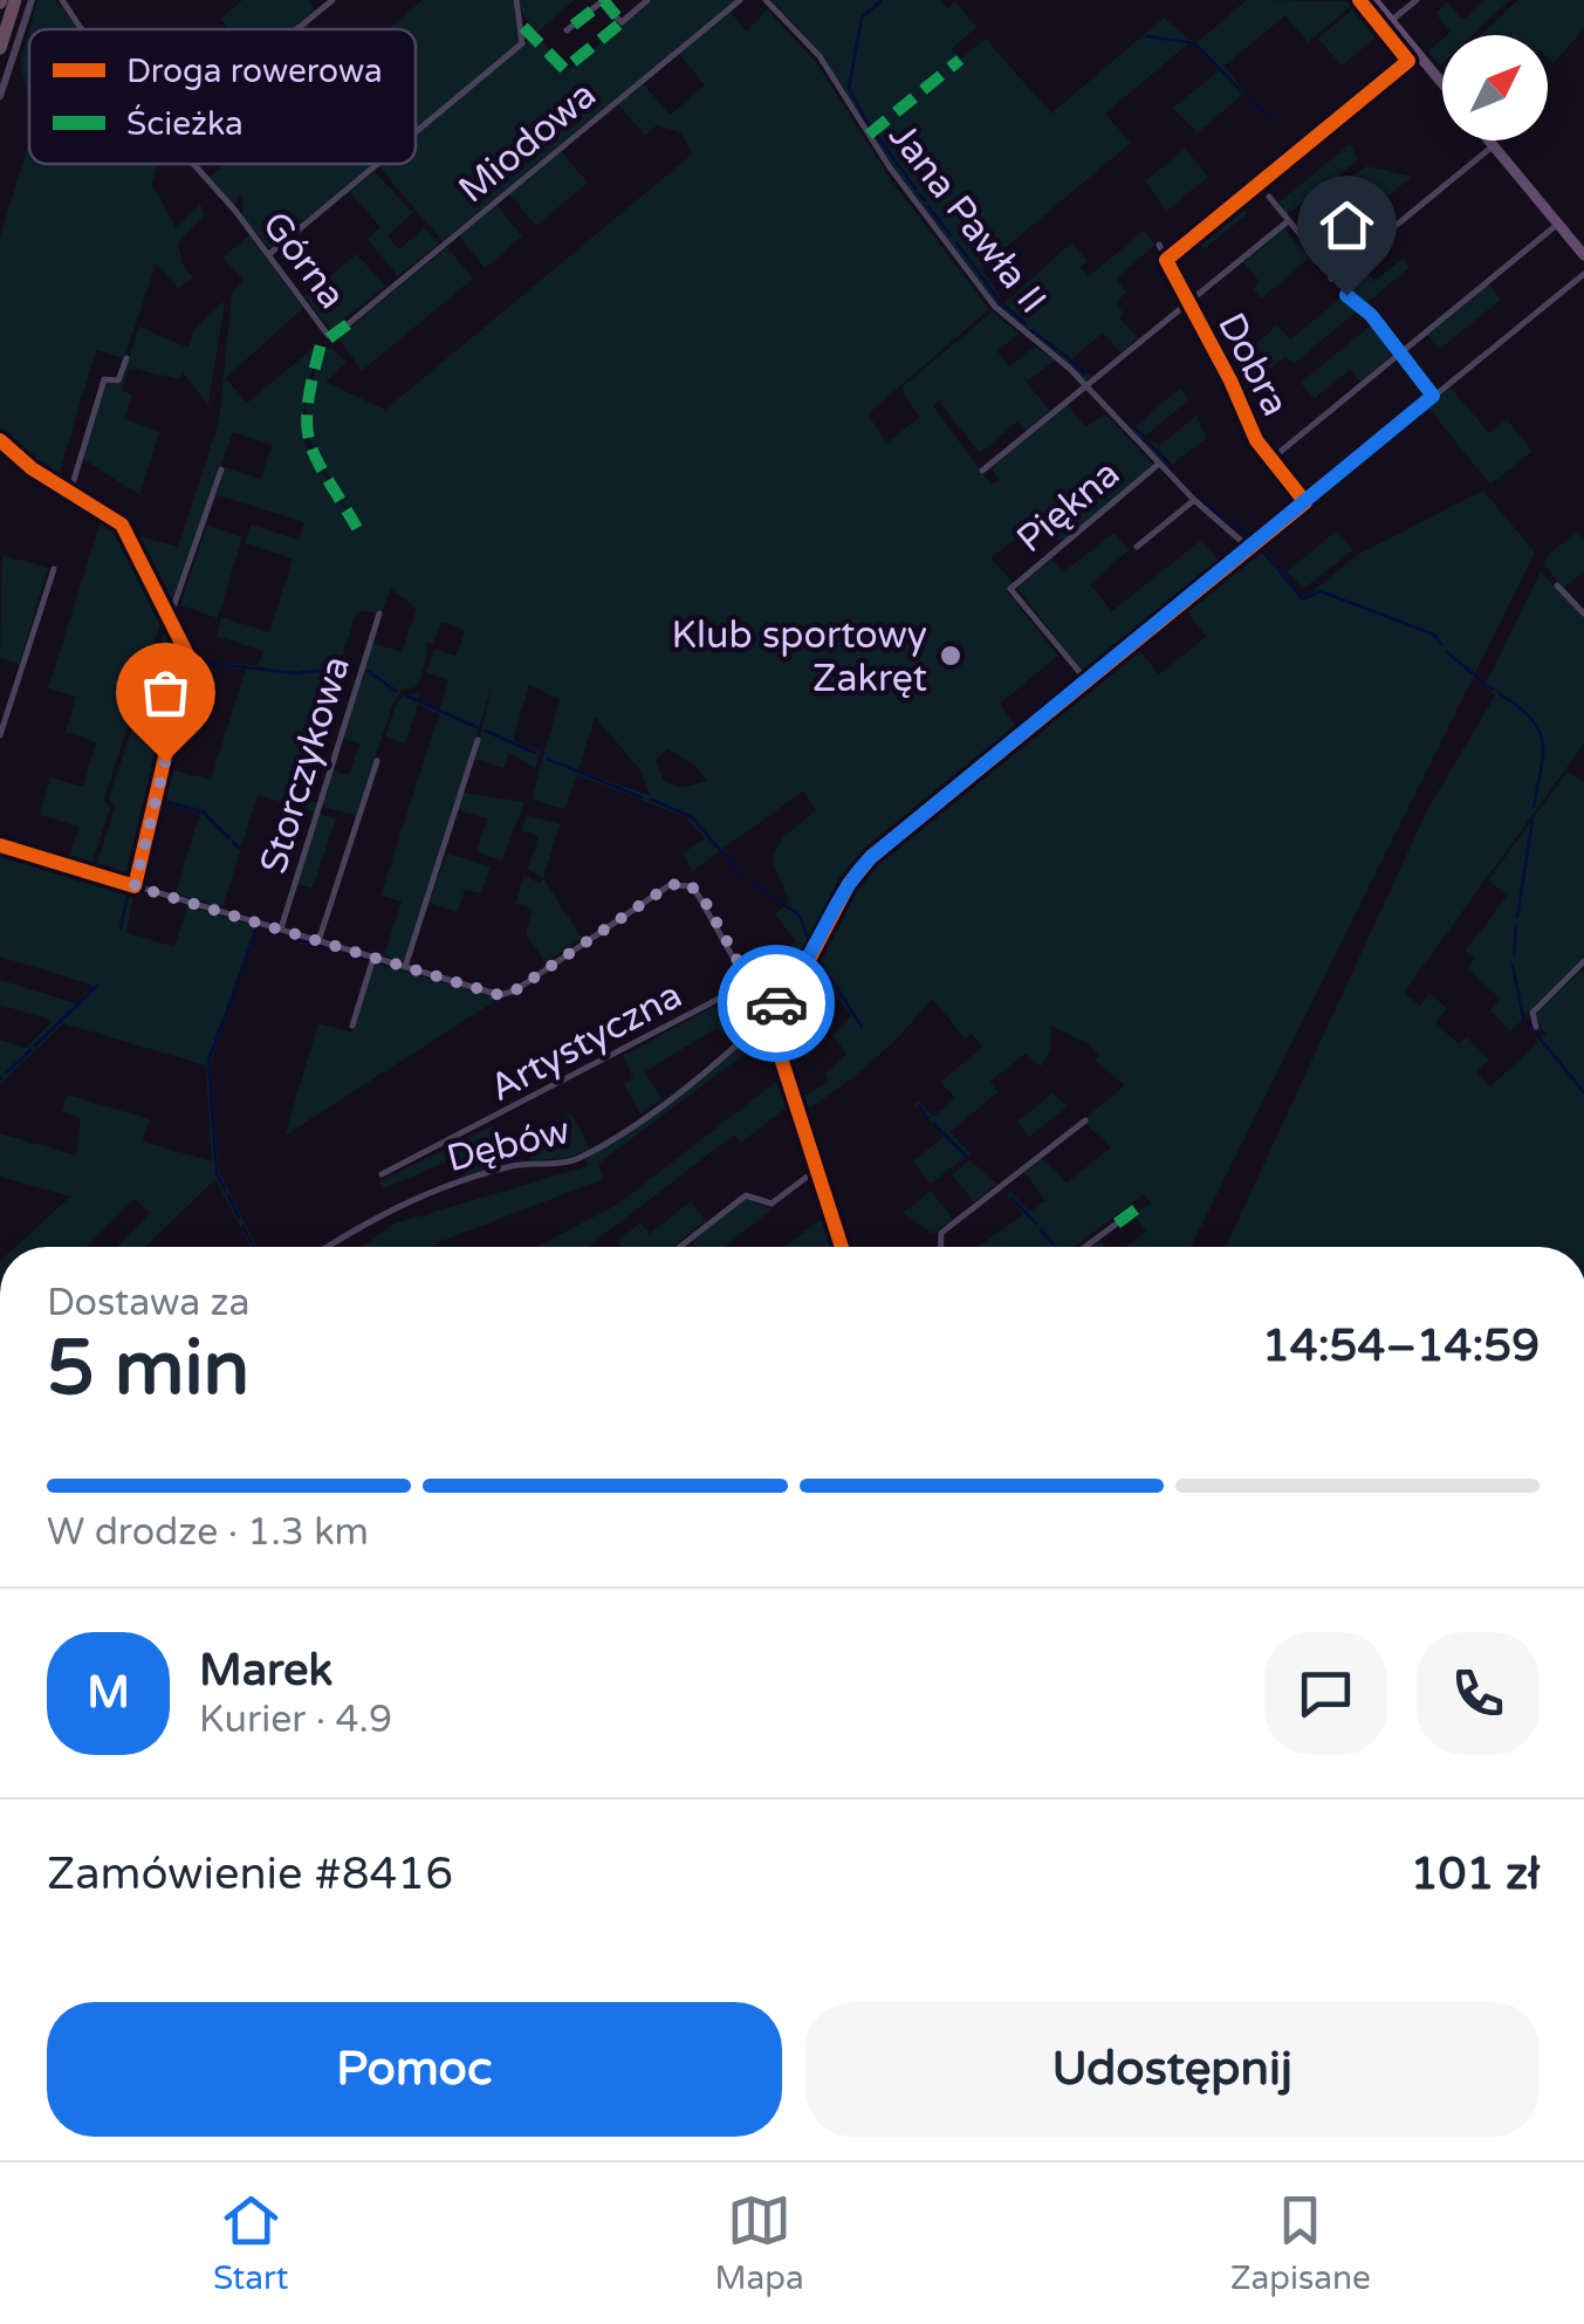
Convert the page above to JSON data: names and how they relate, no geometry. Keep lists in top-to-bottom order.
{
  "streets": {
    "street": [
      "Miodowa",
      "Jana Pawła II",
      "Górna",
      "Dobra",
      "Piękna",
      "Storczykowa",
      "Artystyczna",
      "Dębów"
    ]
  },
  "crossings": [
    ["Jana Pawła II", "Piękna"],
    ["Jana Pawła II", "Dębów"],
    ["Dobra", "Dębów"],
    ["Piękna", "Dębów"]
  ],
  "places": ["Klub sportowy Zakręt"],
  "legend": ["Droga rowerowa", "Ścieżka"],
  "north": "top right",
  "page": {
    "heading": ["5 min", "Dostawa za", "14:54–14:59"],
    "panel": [
      "Marek",
      "Kurier · 4.9",
      "Zamówienie #8416",
      "101 zł"
    ],
    "bar": "W drodze · 1.3 km",
    "round": "M",
    "buttons": ["Pomoc", "Udostępnij"],
    "tabs": ["Start", "Mapa", "Zapisane"]
  }
}
